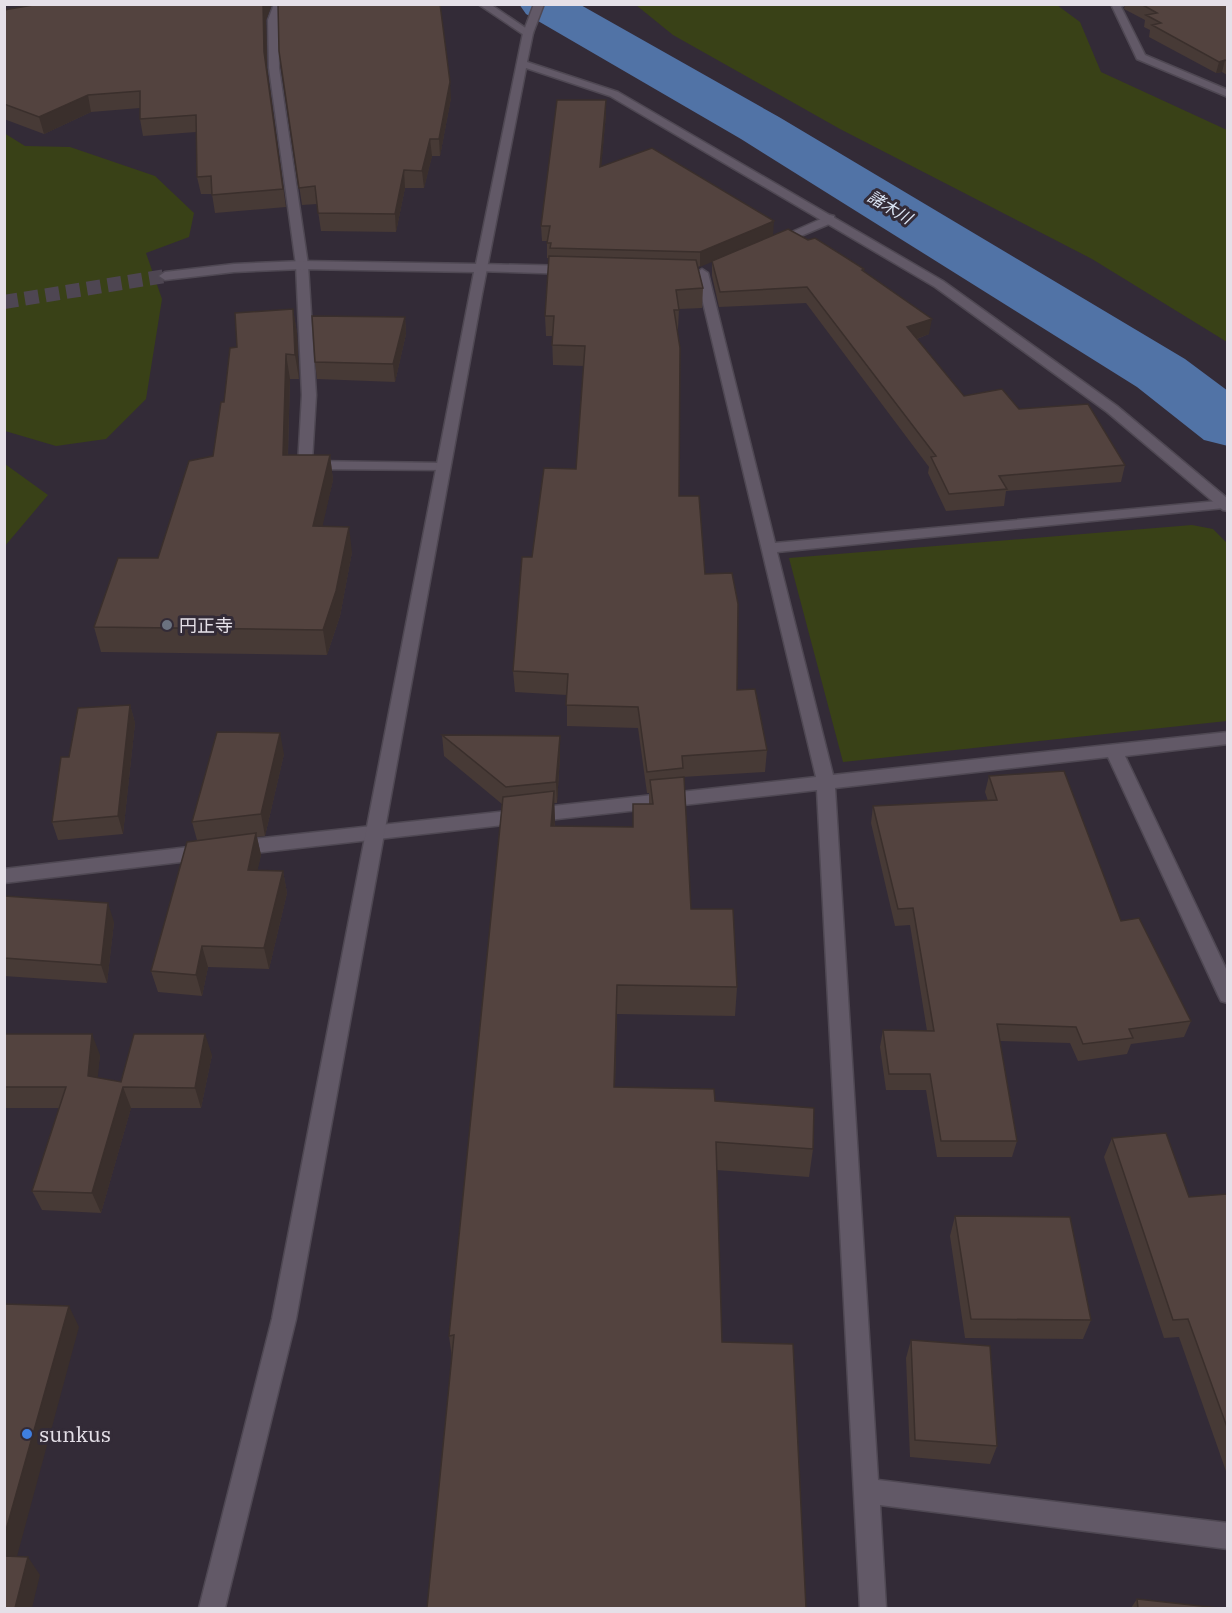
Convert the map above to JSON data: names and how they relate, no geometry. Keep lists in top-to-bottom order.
{
  "water": ["諸木川"],
  "places": ["円正寺", "sunkus"]
}
